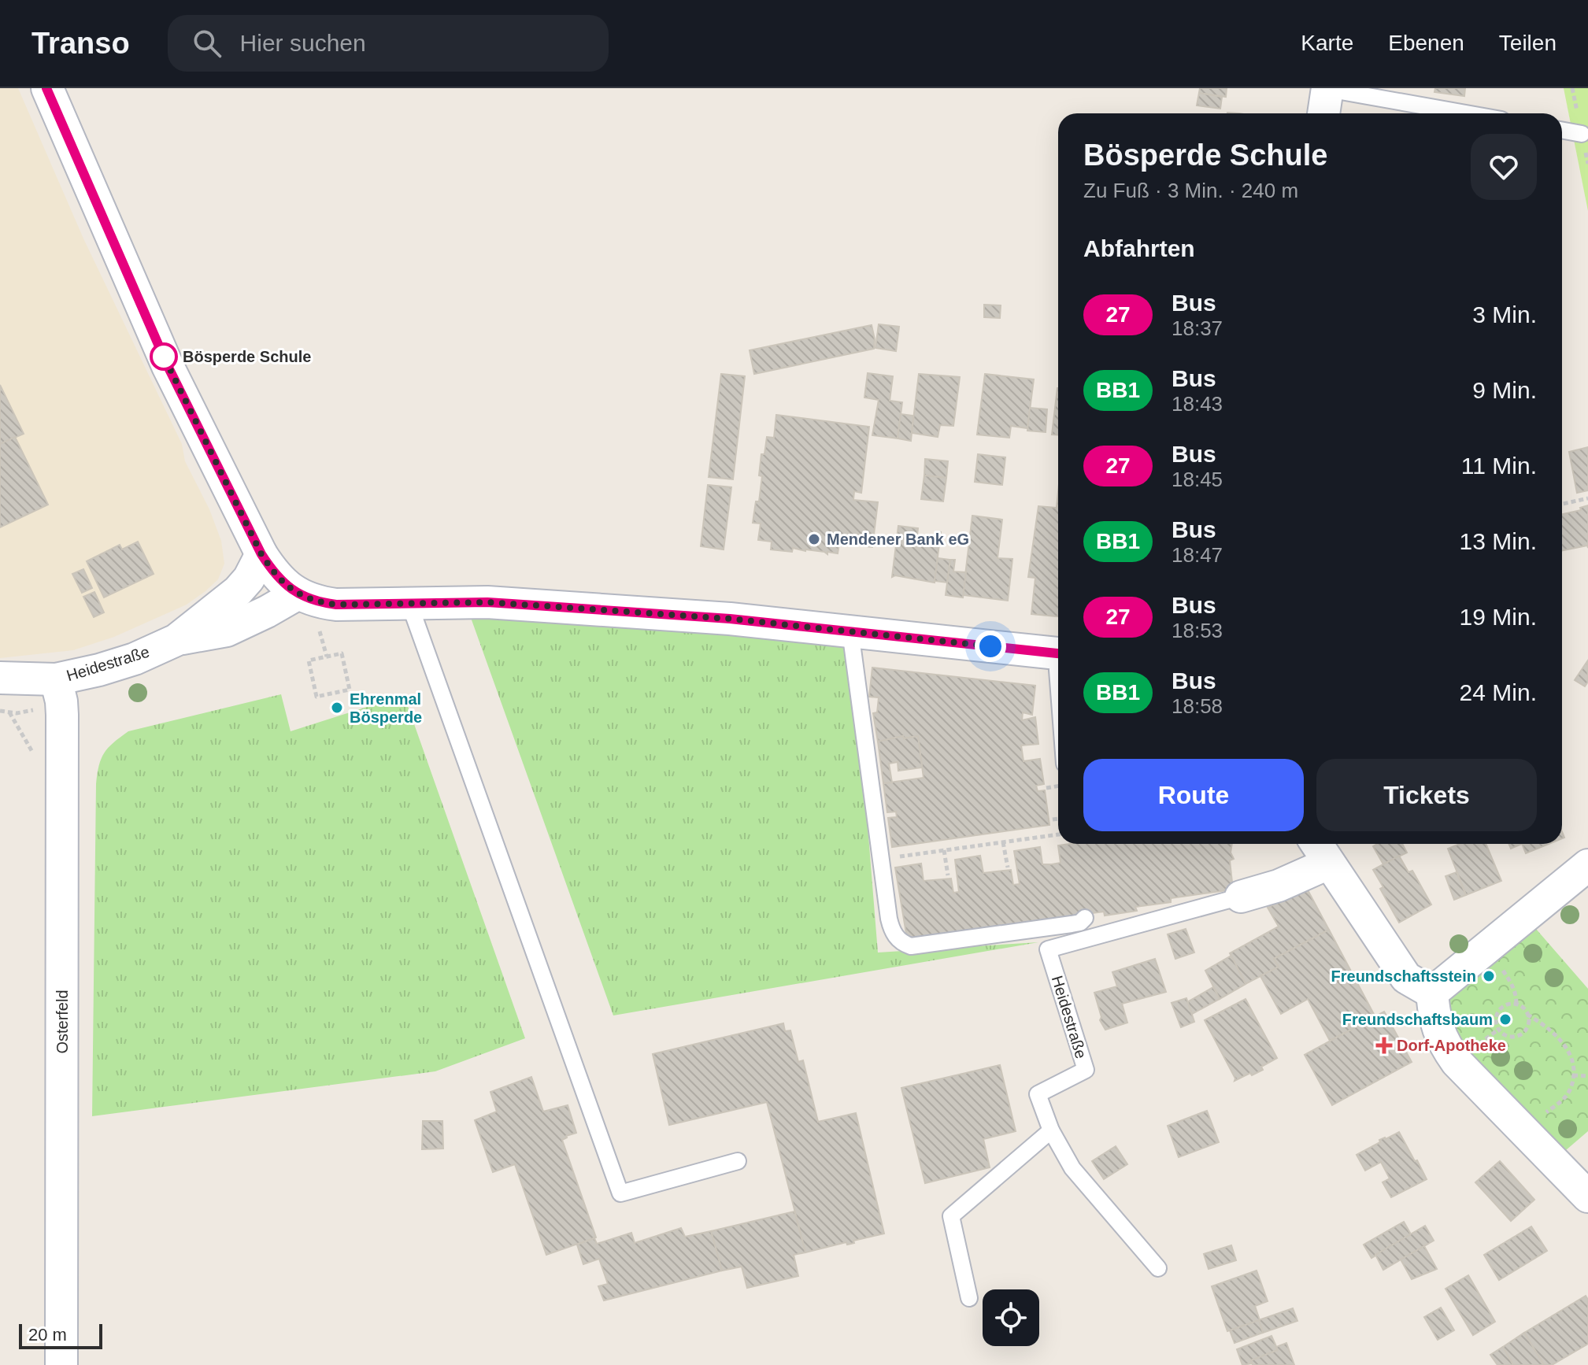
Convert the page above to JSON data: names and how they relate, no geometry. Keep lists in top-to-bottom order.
{
  "streets": {
    "street": ["Heidestraße", "Osterfeld"]
  },
  "crossings": [
    ["Heidestraße", "Osterfeld"]
  ],
  "places": {
    "other": [
      "Bösperde Schule",
      "Mendener Bank eG",
      "Ehrenmal Bösperde",
      "Freundschaftsstein",
      "Freundschaftsbaum"
    ],
    "health": ["Dorf-Apotheke"]
  },
  "lines": ["bus line 27"],
  "scale_bar": "20 m",
  "page": {
    "header": "Transo",
    "search": "Hier suchen",
    "nav": ["Karte", "Ebenen", "Teilen"],
    "heading": [
      ["Bösperde Schule", "Zu Fuß · 3 Min. · 240 m"],
      "Abfahrten"
    ],
    "list": [
      {
        "mark": "27",
        "name": "Bus",
        "note": "18:37",
        "value": "3 Min."
      },
      {
        "mark": "BB1",
        "name": "Bus",
        "note": "18:43",
        "value": "9 Min."
      },
      {
        "mark": "27",
        "name": "Bus",
        "note": "18:45",
        "value": "11 Min."
      },
      {
        "mark": "BB1",
        "name": "Bus",
        "note": "18:47",
        "value": "13 Min."
      },
      {
        "mark": "27",
        "name": "Bus",
        "note": "18:53",
        "value": "19 Min."
      },
      {
        "mark": "BB1",
        "name": "Bus",
        "note": "18:58",
        "value": "24 Min."
      }
    ],
    "buttons": ["Route", "Tickets"],
    "scale": "20 m"
  }
}
